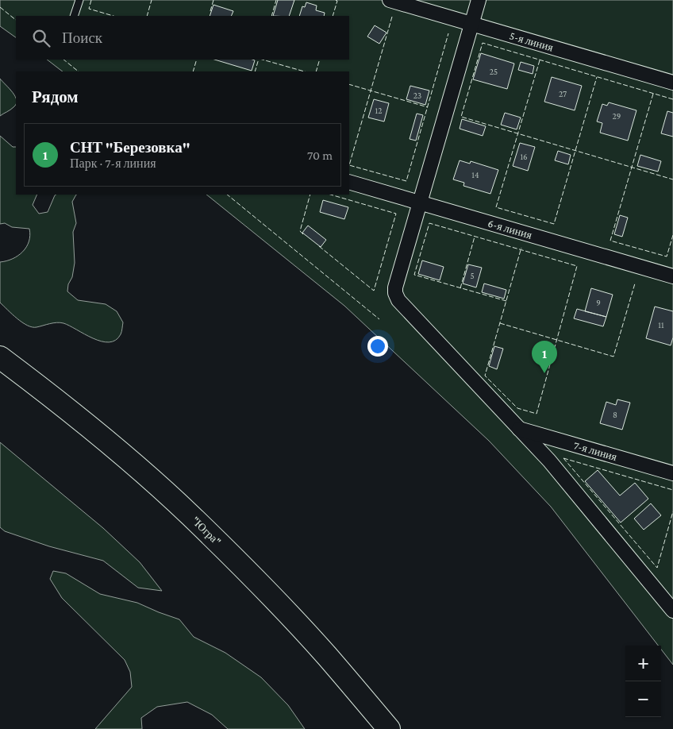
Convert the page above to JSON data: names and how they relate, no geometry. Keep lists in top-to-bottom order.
{
  "streets": {
    "highway": ["\"Югра\""],
    "street": ["5-я линия", "6-я линия", "7-я линия"]
  },
  "house_numbers": [
    "25",
    "27",
    "23",
    "12",
    "29",
    "16",
    "14",
    "5",
    "9",
    "11",
    "8"
  ],
  "page": {
    "search": "Поиск",
    "heading": "Рядом",
    "list": [
      {
        "mark": "1",
        "name": "СНТ \"Березовка\"",
        "note": "Парк · 7-я линия",
        "value": "70 m"
      }
    ],
    "pins": "1",
    "map_buttons": ["+", "−"]
  }
}
